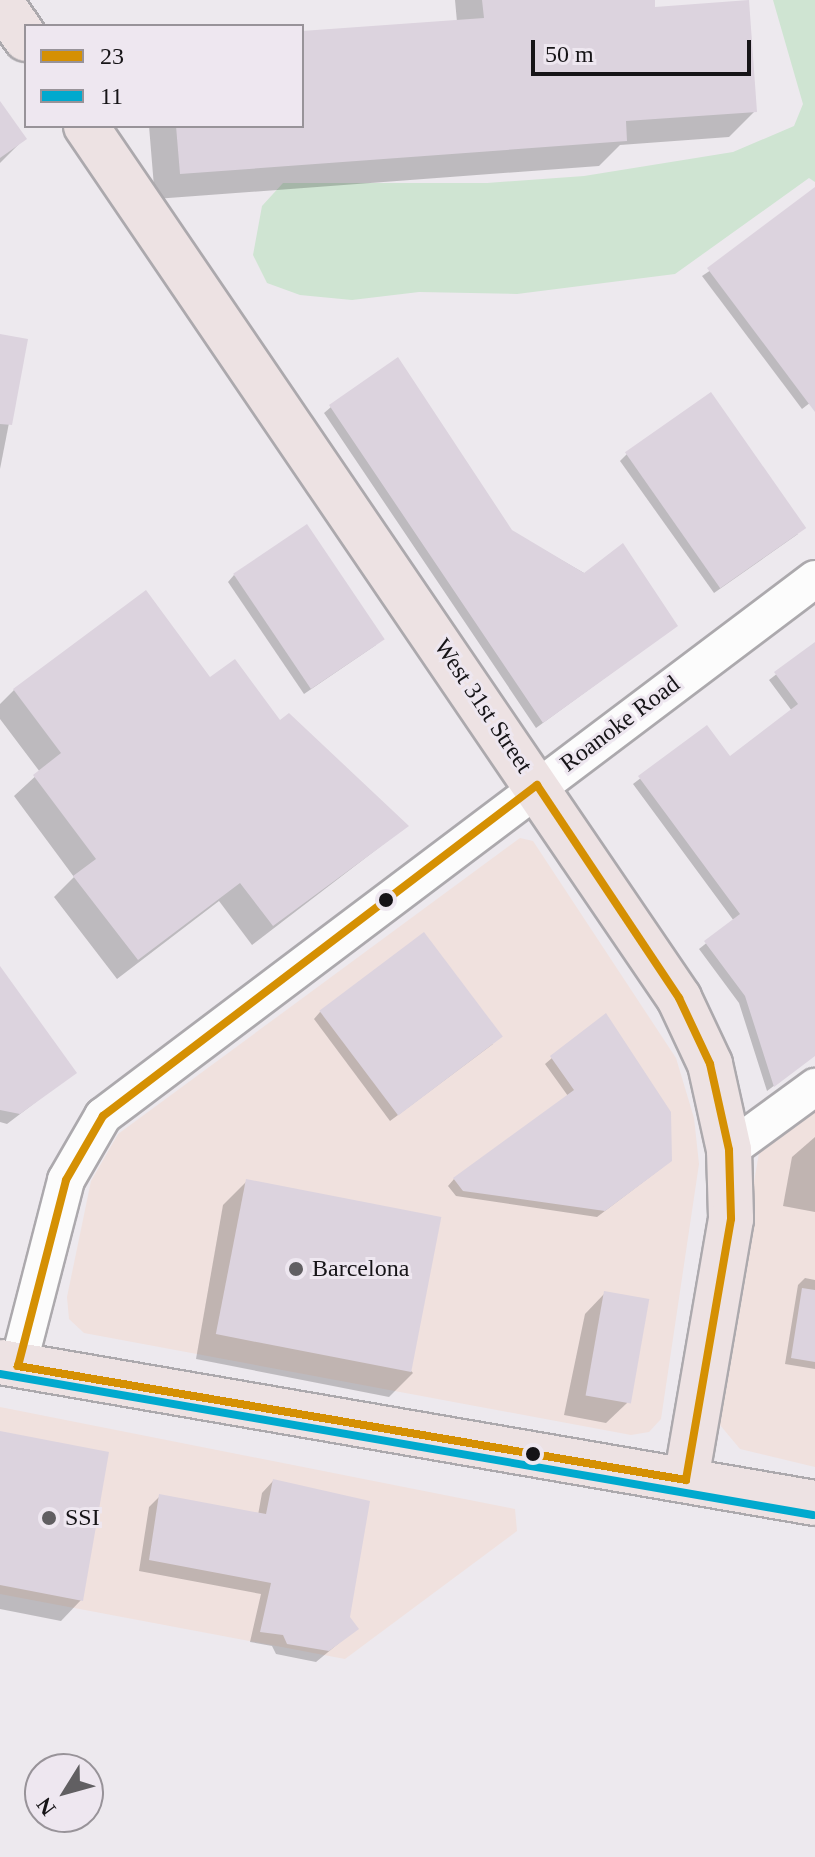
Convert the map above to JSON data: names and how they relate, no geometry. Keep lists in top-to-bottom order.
{
  "streets": {
    "main road": ["West 31st Street"],
    "street": ["Roanoke Road"]
  },
  "crossings": [
    ["West 31st Street", "Roanoke Road"]
  ],
  "places": ["Barcelona", "SSI"],
  "lines": ["transit line 23", "transit line 11"],
  "legend": ["23", "11"],
  "scale_bar": "50 m",
  "north": "bottom left"
}
